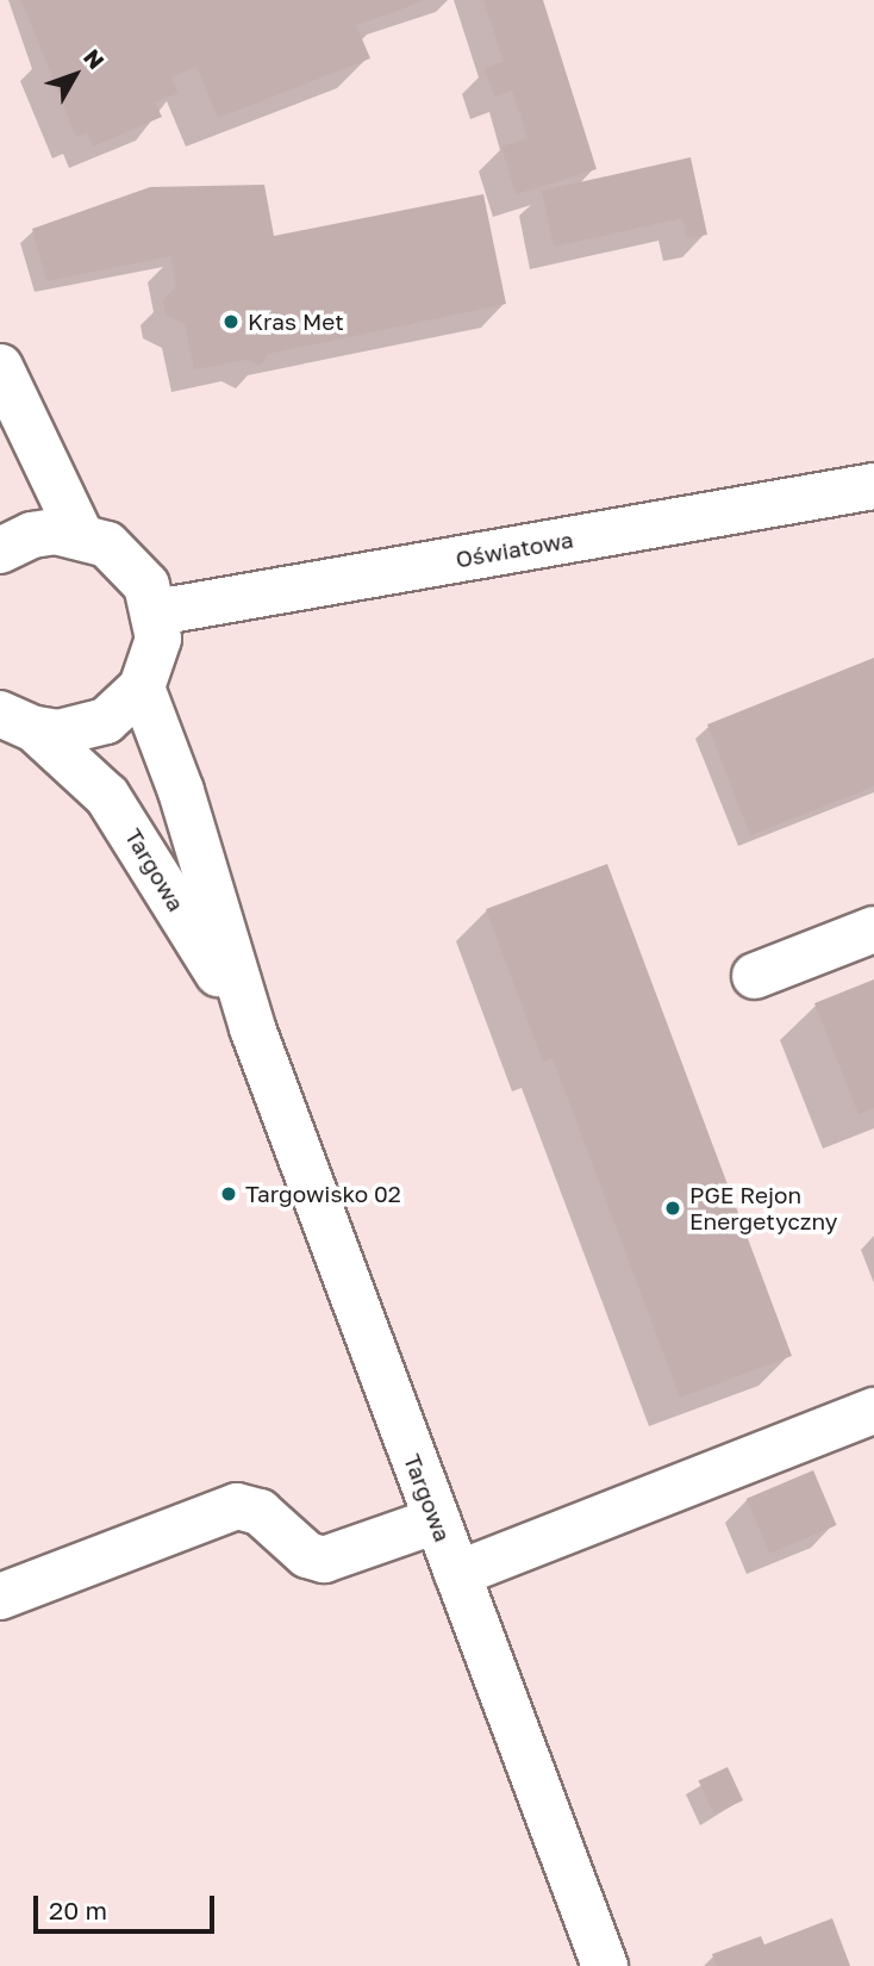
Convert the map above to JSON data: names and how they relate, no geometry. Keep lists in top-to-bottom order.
{
  "streets": {
    "street": ["Oświatowa", "Targowa"]
  },
  "places": ["Kras Met", "Targowisko 02", "PGE Rejon Energetyczny"],
  "scale_bar": "20 m",
  "north": "top right"
}
